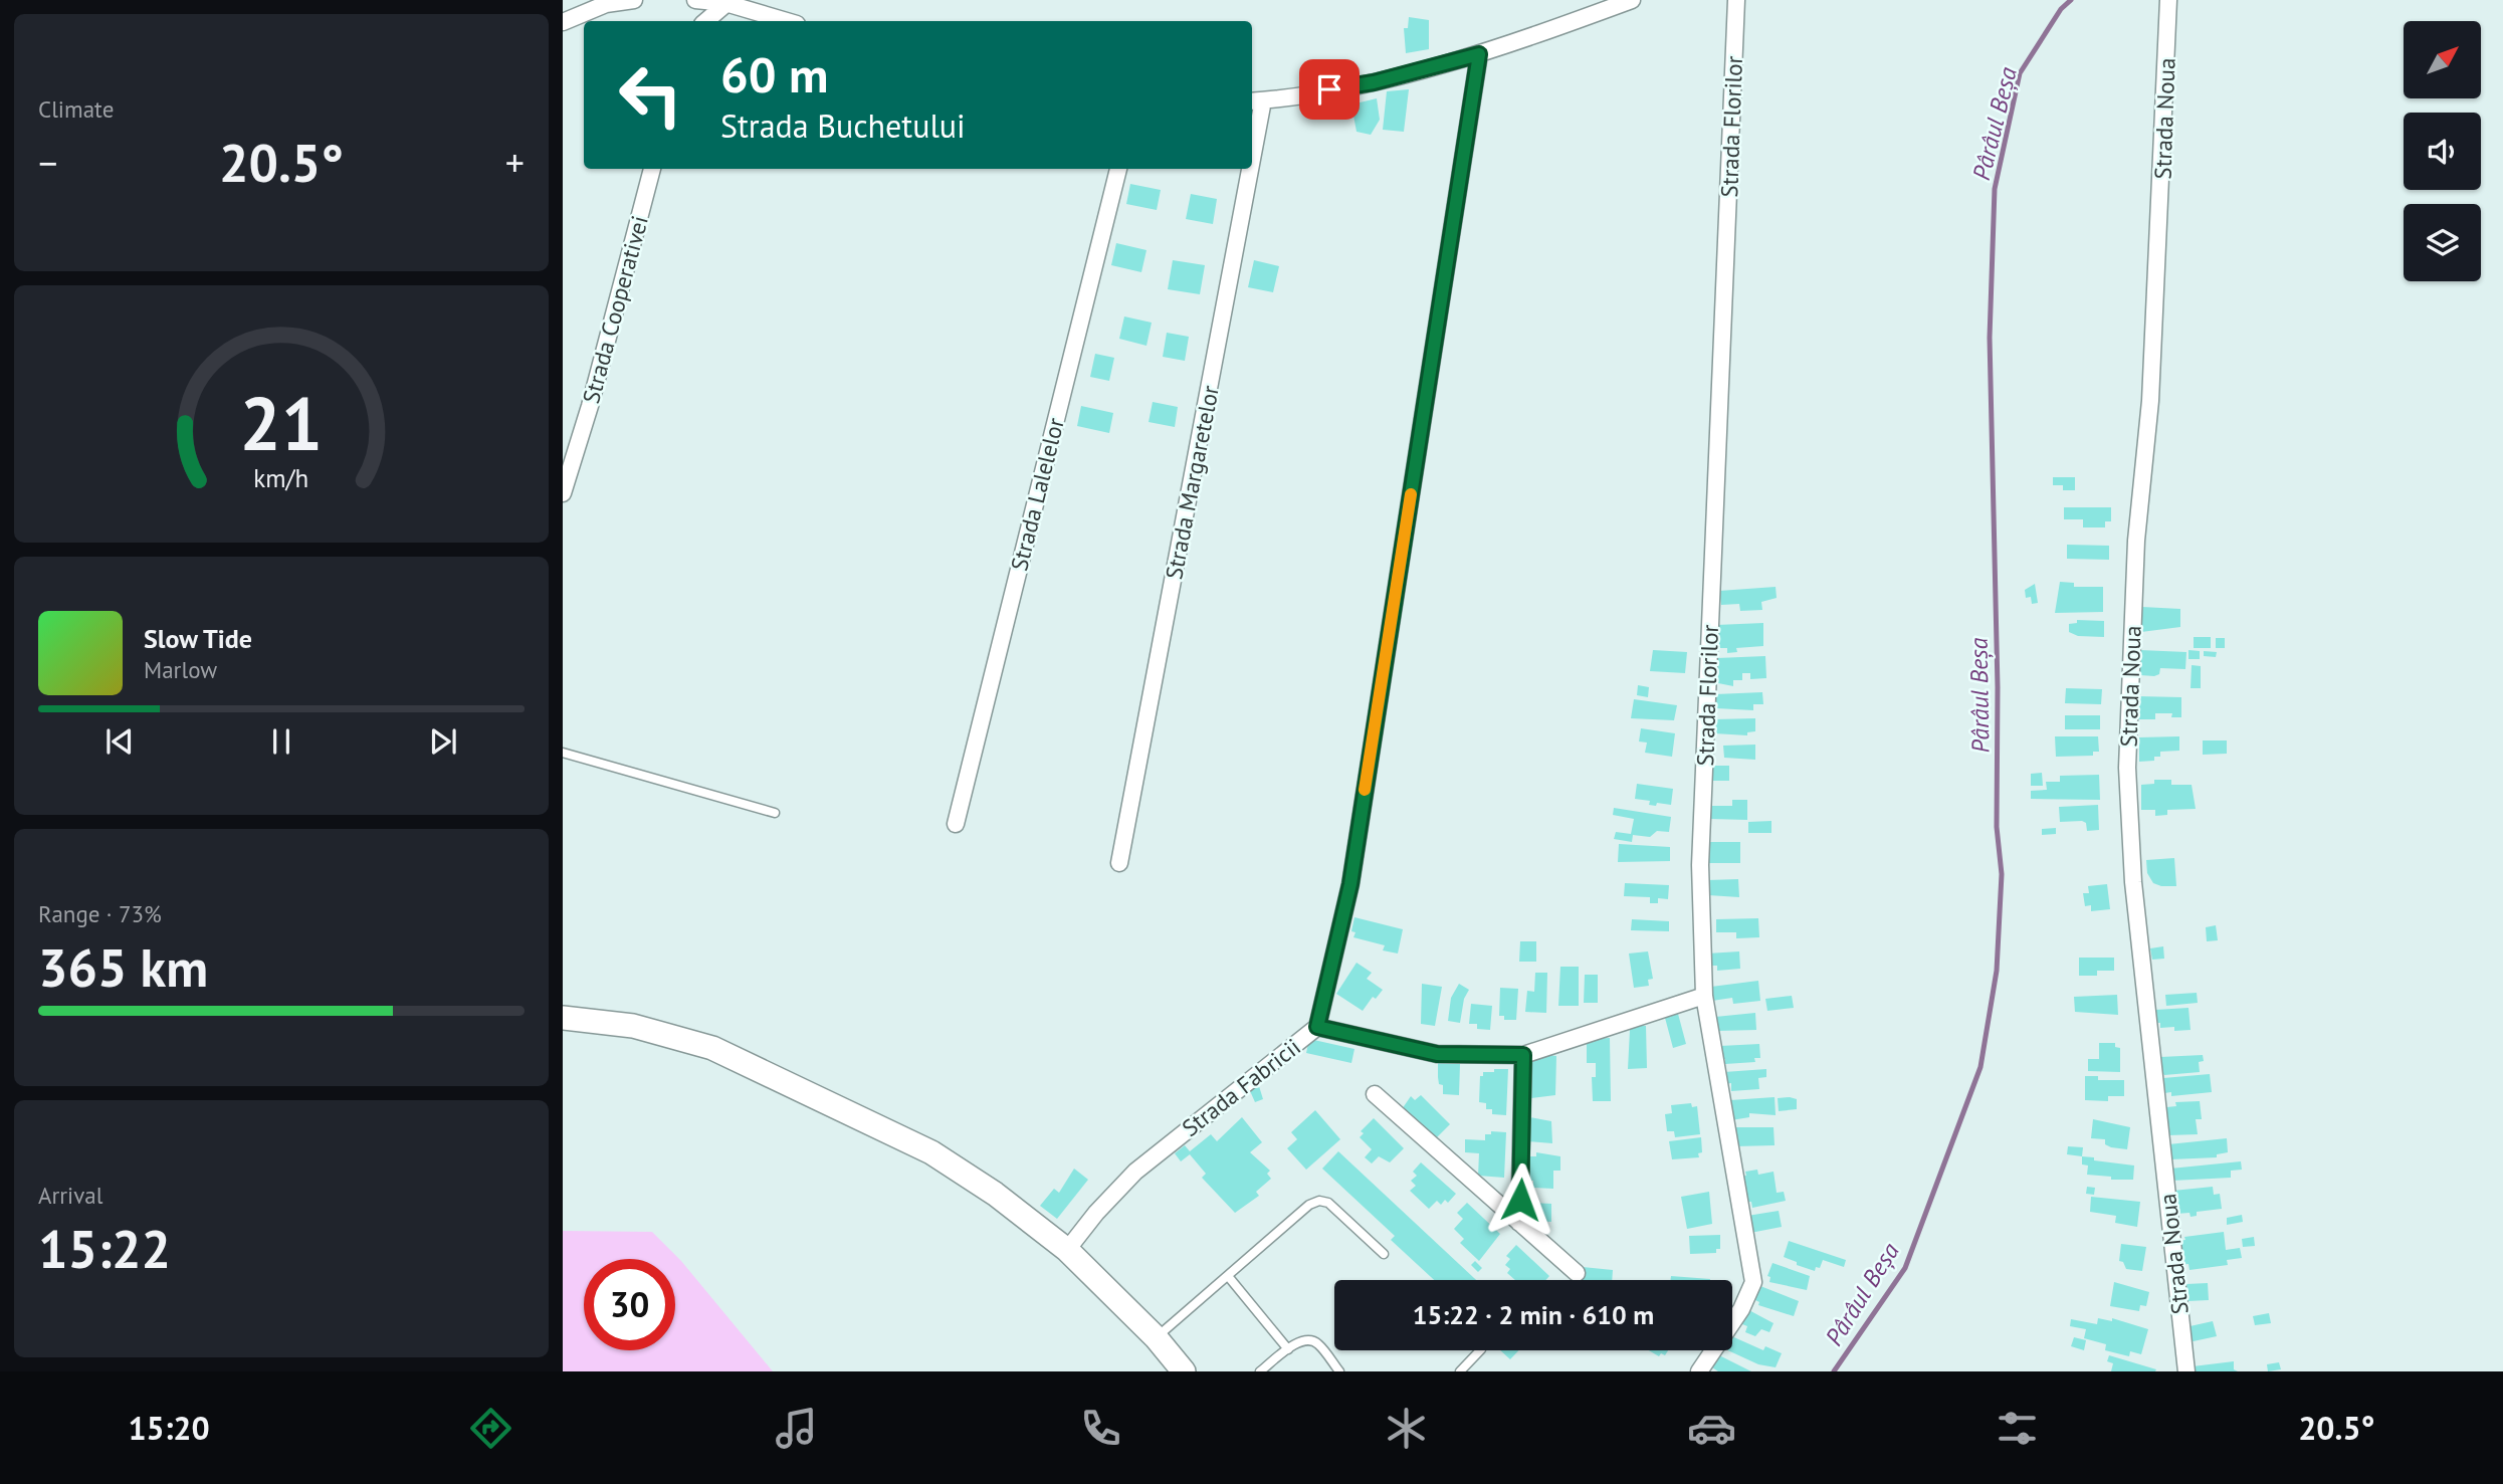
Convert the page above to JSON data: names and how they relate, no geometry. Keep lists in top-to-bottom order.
{
  "streets": {
    "street": [
      "Strada Noua",
      "Strada Florilor",
      "Strada Cooperativei",
      "Strada Margaretelor",
      "Strada Lalelelor",
      "Strada Fabricii"
    ]
  },
  "water": ["Pârâul Beșa"],
  "north": "top right",
  "page": {
    "tile": [
      "Climate",
      ["Range · 73%", "365 km"],
      ["Arrival", "15:22"]
    ],
    "turn": ["60 m", "Strada Buchetului"],
    "heat": ["−", "20.5°", "+"],
    "song": ["Slow Tide", "Marlow"],
    "limit": "30",
    "trip": "15:22 · 2 min · 610 m",
    "tabs": ["15:20", "20.5°"],
    "gauge": ["21", "km/h"]
  }
}
